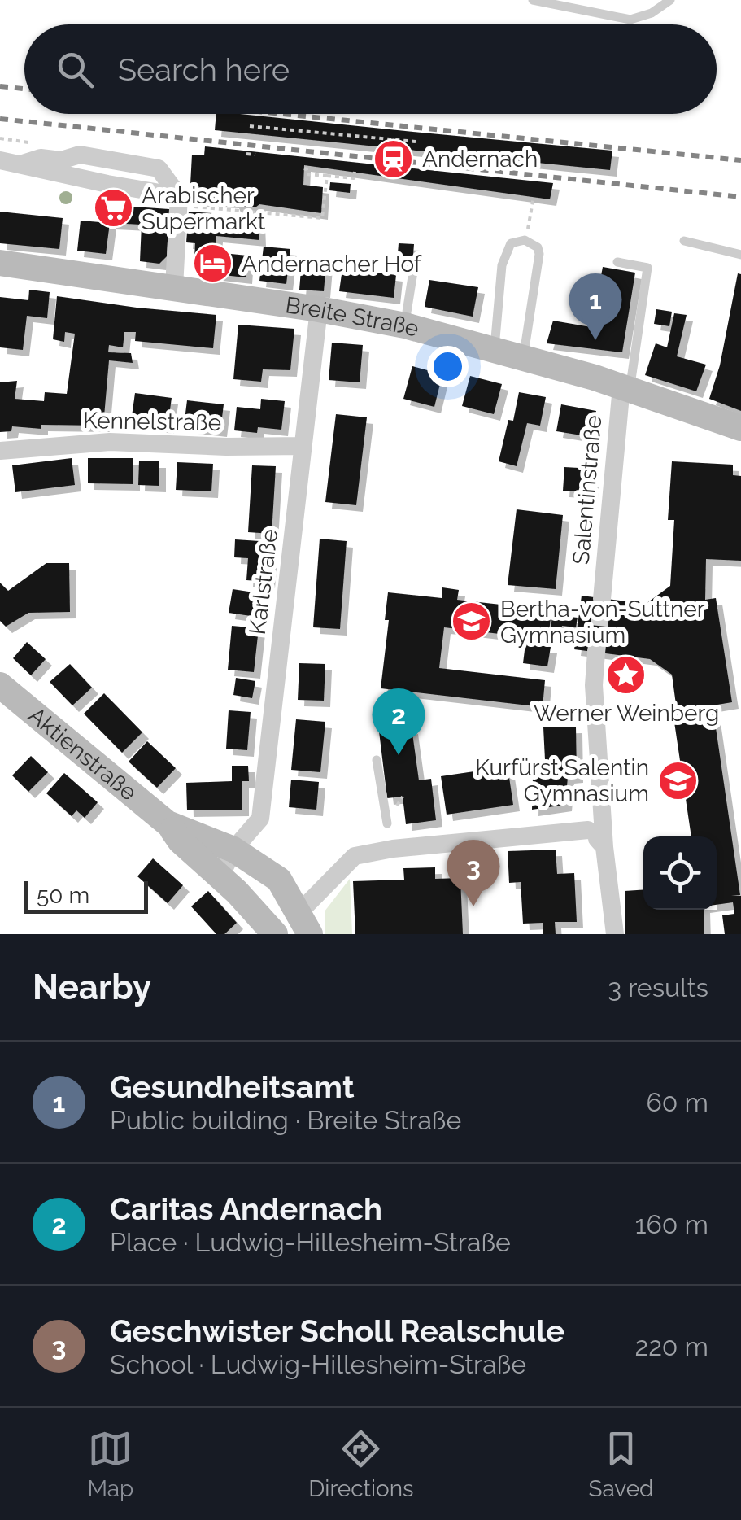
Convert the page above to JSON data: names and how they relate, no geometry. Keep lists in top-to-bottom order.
{
  "streets": {
    "street": [
      "Breite Straße",
      "Kennelstraße",
      "Salentinstraße",
      "Karlstraße",
      "Aktienstraße"
    ]
  },
  "crossings": [
    ["Breite Straße", "Salentinstraße"],
    ["Breite Straße", "Karlstraße"],
    ["Kennelstraße", "Karlstraße"],
    ["Karlstraße", "Aktienstraße"]
  ],
  "places": {
    "station": ["Andernach"],
    "supermarket": ["Arabischer Supermarkt"],
    "hotel": ["Andernacher Hof"],
    "school or university": ["Bertha-von-Suttner Gymnasium", "Kurfürst Salentin Gymnasium"],
    "place": ["Werner Weinberg"]
  },
  "scale_bar": "50 m",
  "page": {
    "search": "Search here",
    "pins": ["1", "2", "3"],
    "scale": "50 m",
    "heading": ["Nearby", "3 results"],
    "list": [
      {
        "mark": "1",
        "name": "Gesundheitsamt",
        "note": "Public building · Breite Straße",
        "value": "60 m"
      },
      {
        "mark": "2",
        "name": "Caritas Andernach",
        "note": "Place · Ludwig-Hillesheim-Straße",
        "value": "160 m"
      },
      {
        "mark": "3",
        "name": "Geschwister Scholl Realschule",
        "note": "School · Ludwig-Hillesheim-Straße",
        "value": "220 m"
      }
    ],
    "nav": ["Map", "Directions", "Saved"]
  }
}
